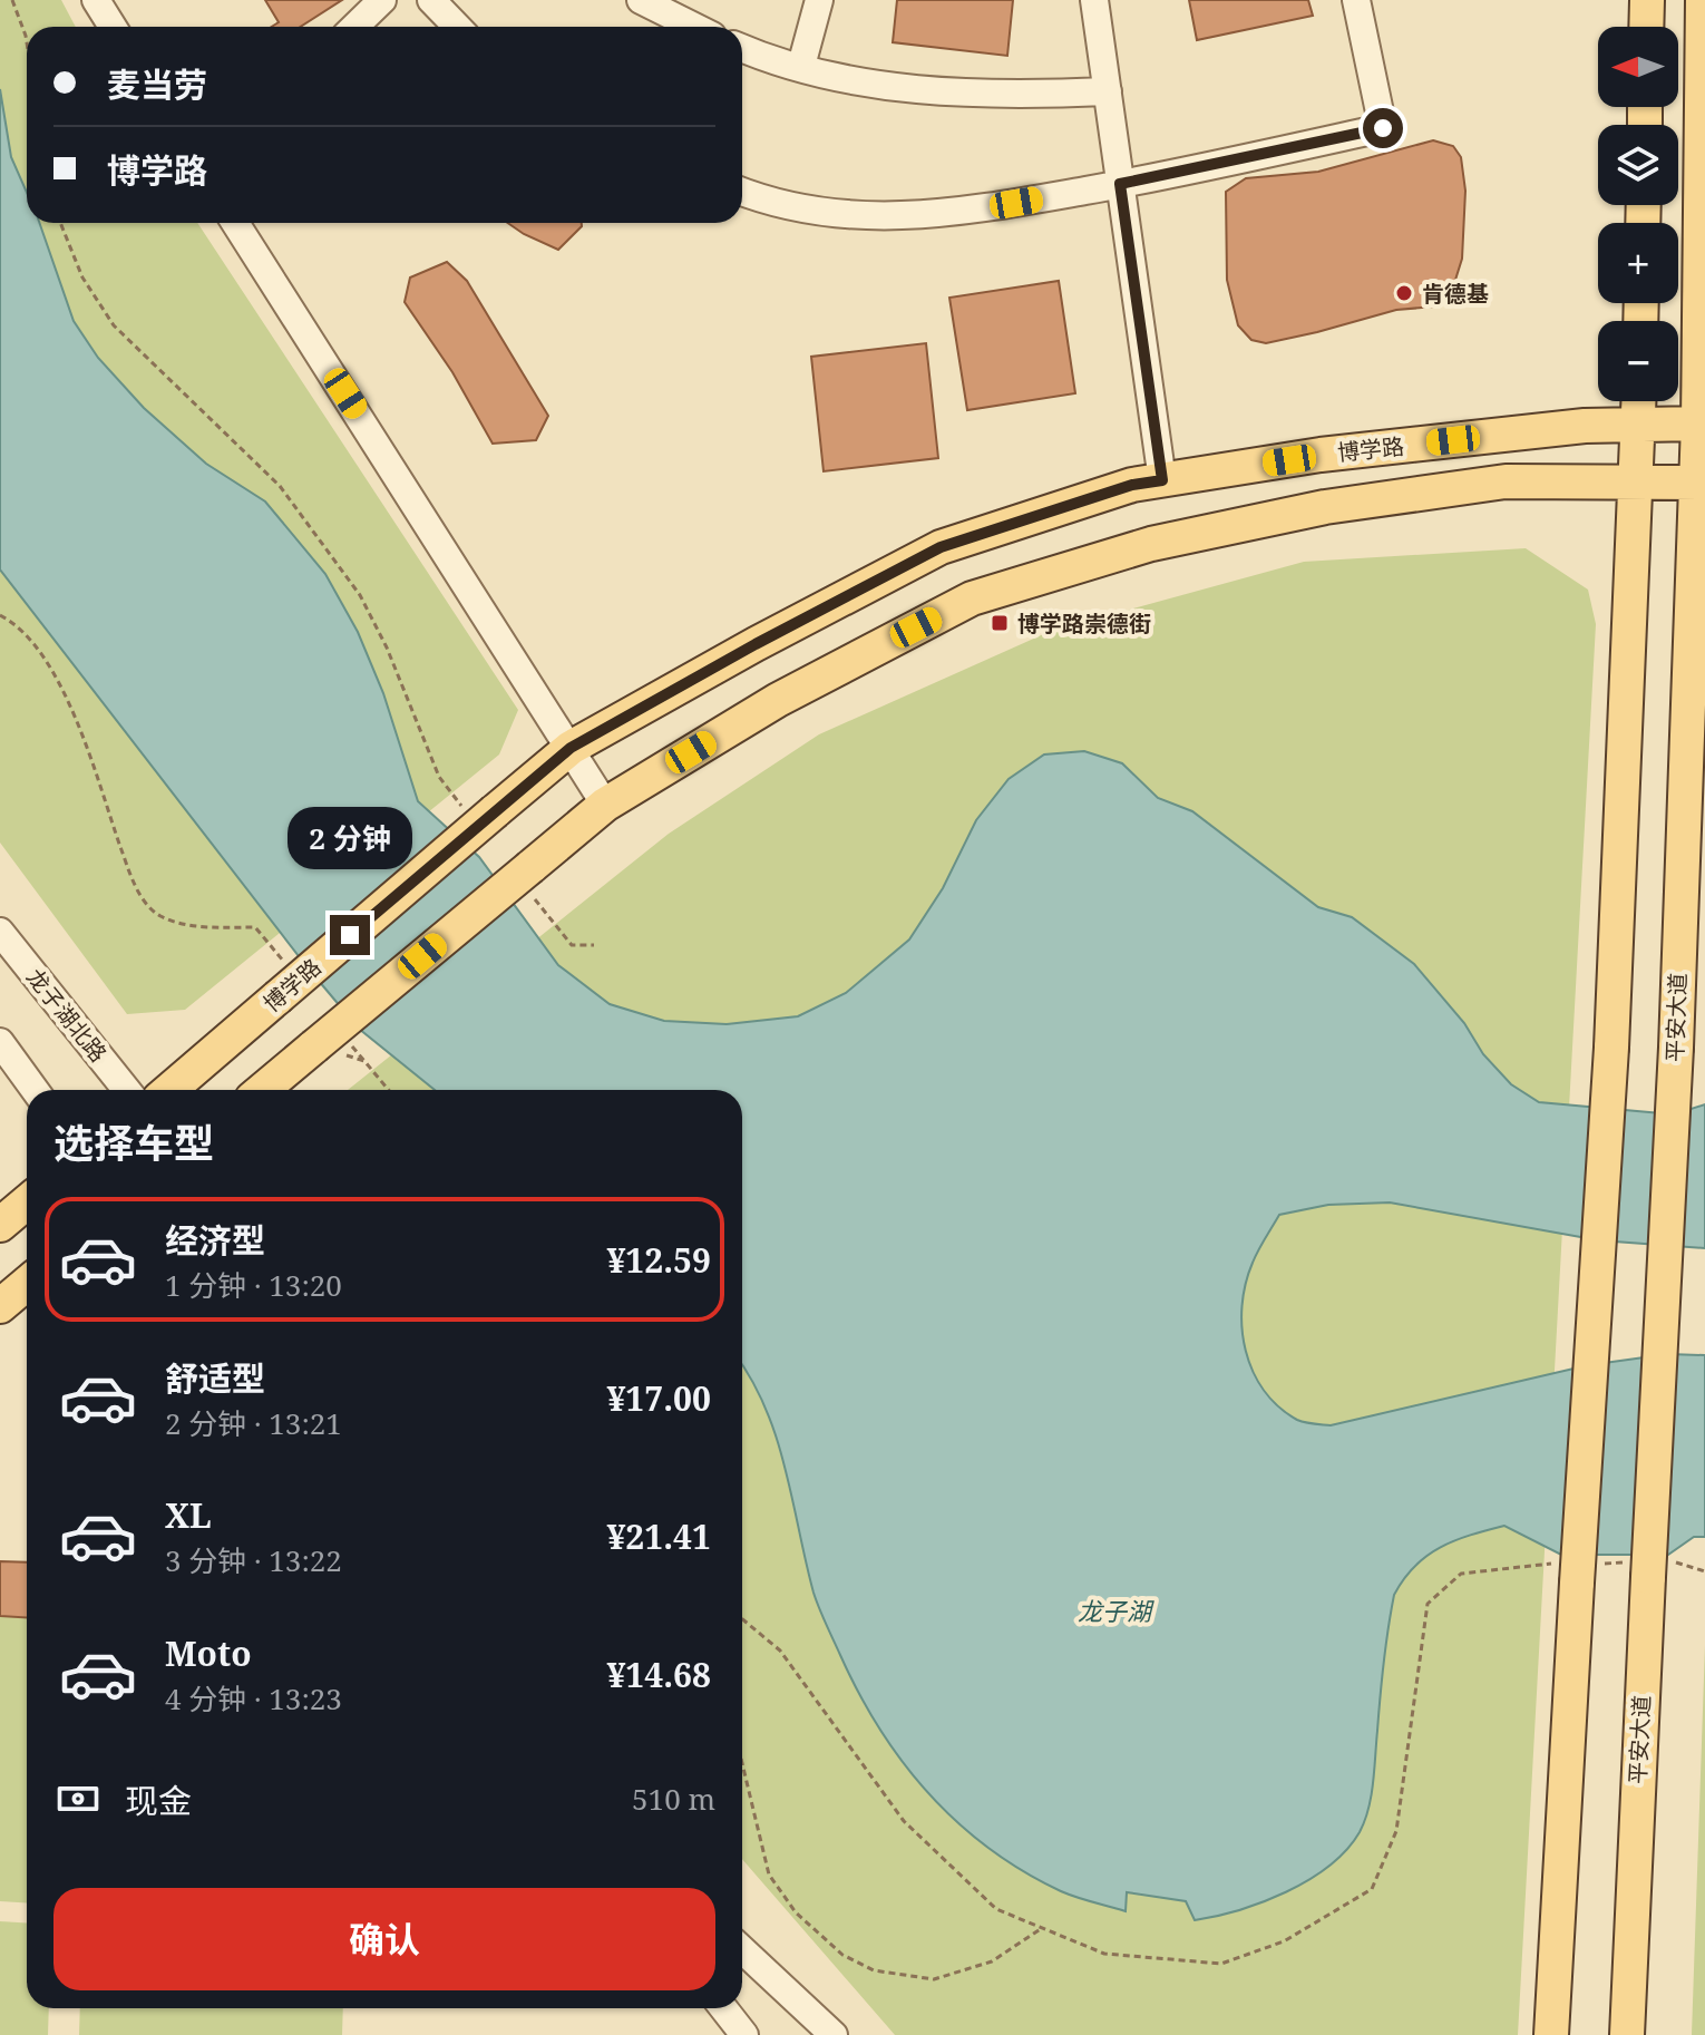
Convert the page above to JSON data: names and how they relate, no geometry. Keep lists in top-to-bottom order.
{
  "streets": {
    "main road": ["博学路", "平安大道"],
    "street": ["龙子湖北路"]
  },
  "crossings": [
    ["博学路", "平安大道"]
  ],
  "water": ["龙子湖"],
  "places": {
    "other": ["肯德基"],
    "transit": ["博学路崇德街"]
  },
  "north": "left",
  "page": {
    "map_buttons": ["+", "−"],
    "banner": ["麦当劳", "博学路"],
    "bubble": "2 分钟",
    "heading": "选择车型",
    "list": [
      {
        "name": "经济型",
        "note": "1 分钟 · 13:20",
        "value": "¥12.59"
      },
      {
        "name": "舒适型",
        "note": "2 分钟 · 13:21",
        "value": "¥17.00"
      },
      {
        "name": "XL",
        "note": "3 分钟 · 13:22",
        "value": "¥21.41"
      },
      {
        "name": "Moto",
        "note": "4 分钟 · 13:23",
        "value": "¥14.68"
      }
    ],
    "pay": ["现金", "510 m"],
    "buttons": "确认"
  }
}
